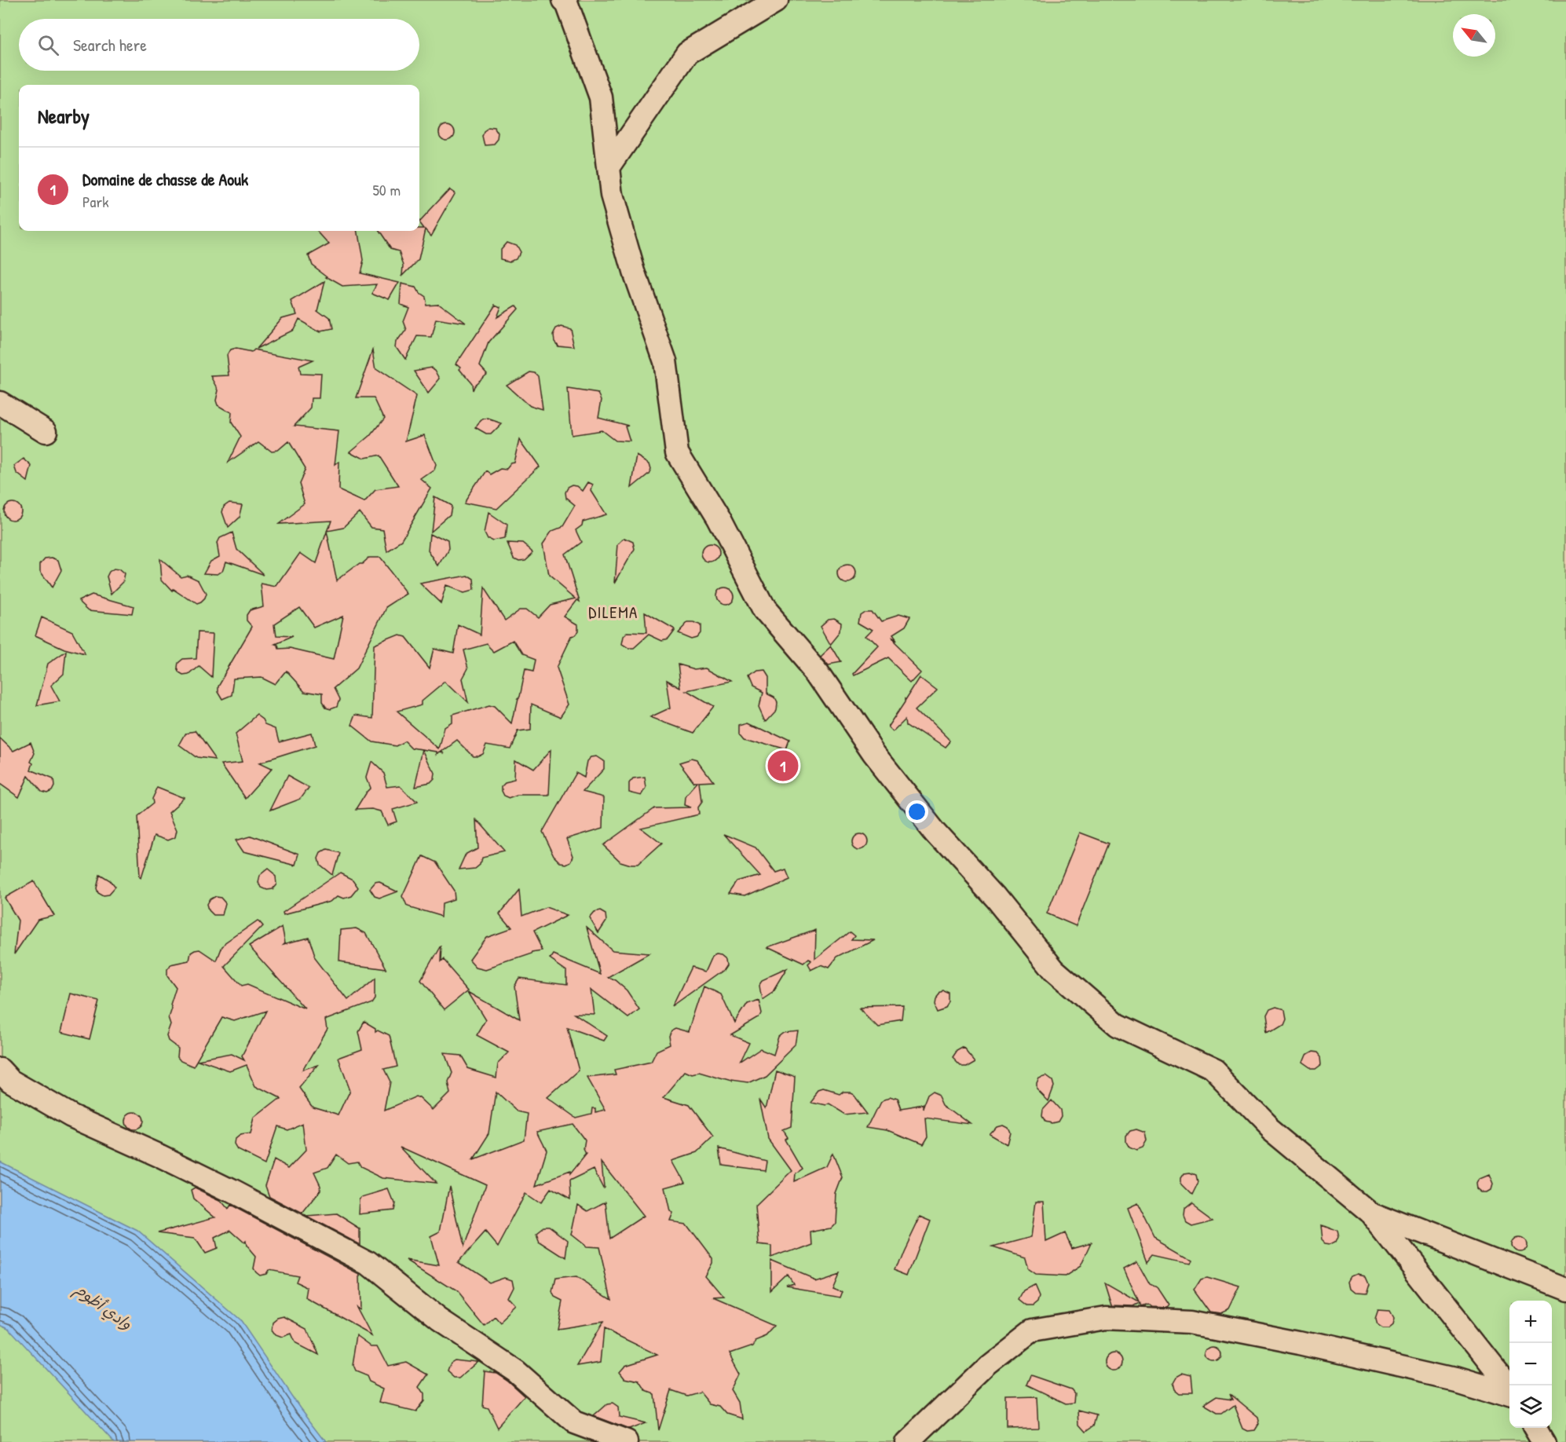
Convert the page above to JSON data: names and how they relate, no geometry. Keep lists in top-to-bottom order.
{
  "districts": ["DILEMA"],
  "water": ["وادي أظوم"],
  "north": "top left",
  "page": {
    "search": "Search here",
    "heading": "Nearby",
    "list": [
      {
        "mark": "1",
        "name": "Domaine de chasse de Aouk",
        "note": "Park",
        "value": "50 m"
      }
    ],
    "pins": "1",
    "map_buttons": ["+", "−"]
  }
}
